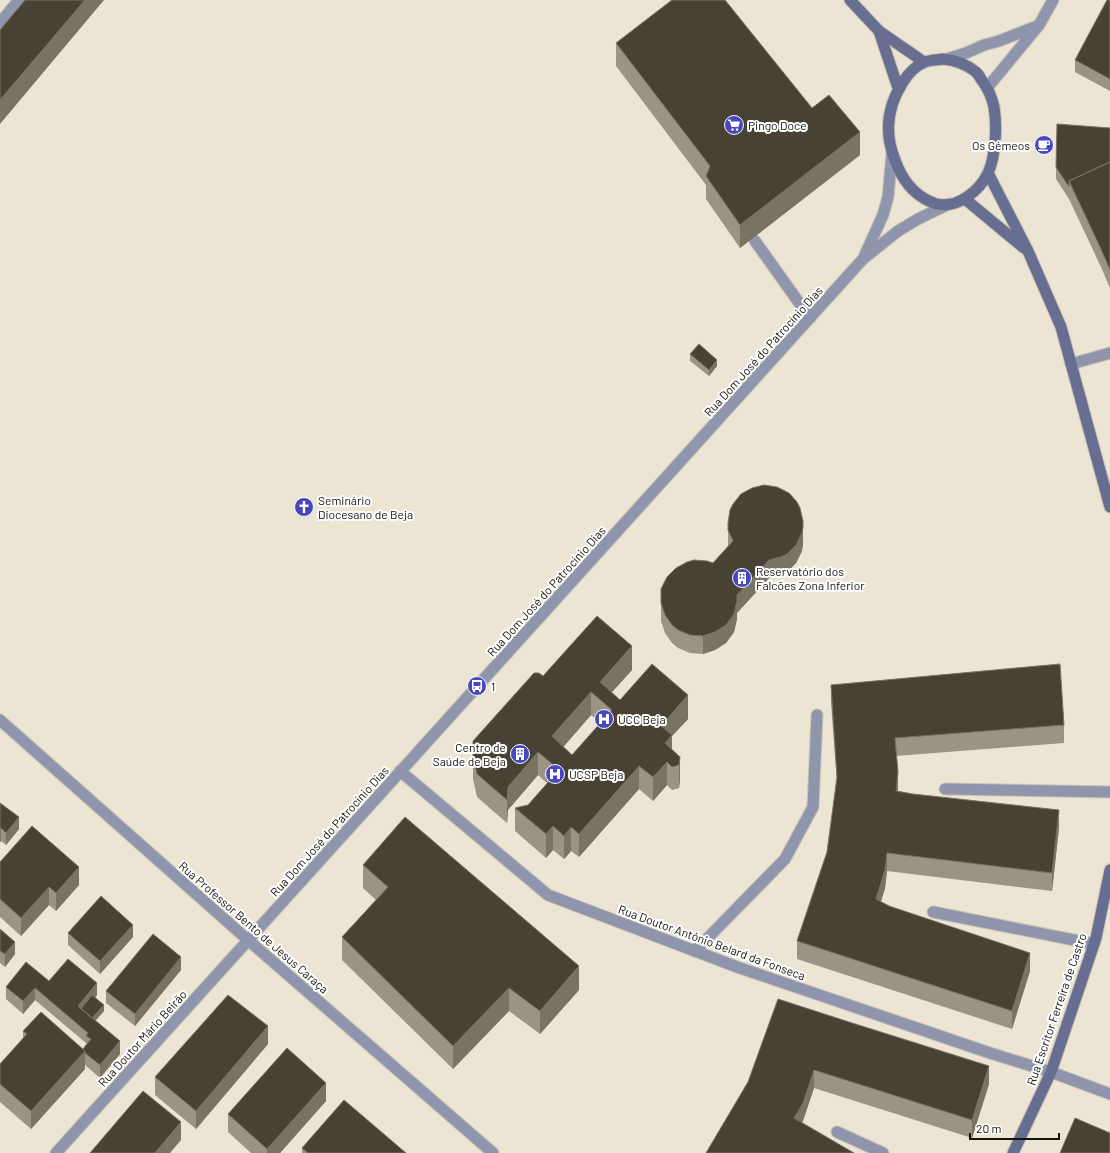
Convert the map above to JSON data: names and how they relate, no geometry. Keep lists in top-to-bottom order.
{
  "streets": {
    "main road": ["Rua Escritor Ferreira de Castro"],
    "street": [
      "Rua Dom José do Patrocínio Dias",
      "Rua Professor Bento de Jesus Caraça",
      "Rua Doutor António Belard da Fonseca",
      "Rua Doutor Mário Beirão"
    ]
  },
  "crossings": [
    ["Rua Dom José do Patrocínio Dias", "Rua Professor Bento de Jesus Caraça"],
    ["Rua Dom José do Patrocínio Dias", "Rua Doutor António Belard da Fonseca"],
    ["Rua Dom José do Patrocínio Dias", "Rua Doutor Mário Beirão"],
    ["Rua Professor Bento de Jesus Caraça", "Rua Doutor Mário Beirão"],
    ["Rua Doutor António Belard da Fonseca", "Rua Escritor Ferreira de Castro"]
  ],
  "places": {
    "supermarket": ["Pingo Doce"],
    "cafe": ["Os Gémeos"],
    "church": ["Seminário Diocesano de Beja"],
    "building": ["Reservatório dos Falcões Zona Inferior", "Centro de Saúde de Beja"],
    "bus stop": ["1"],
    "hospital": ["UCC Beja", "UCSP Beja"]
  },
  "scale_bar": "20 m"
}
